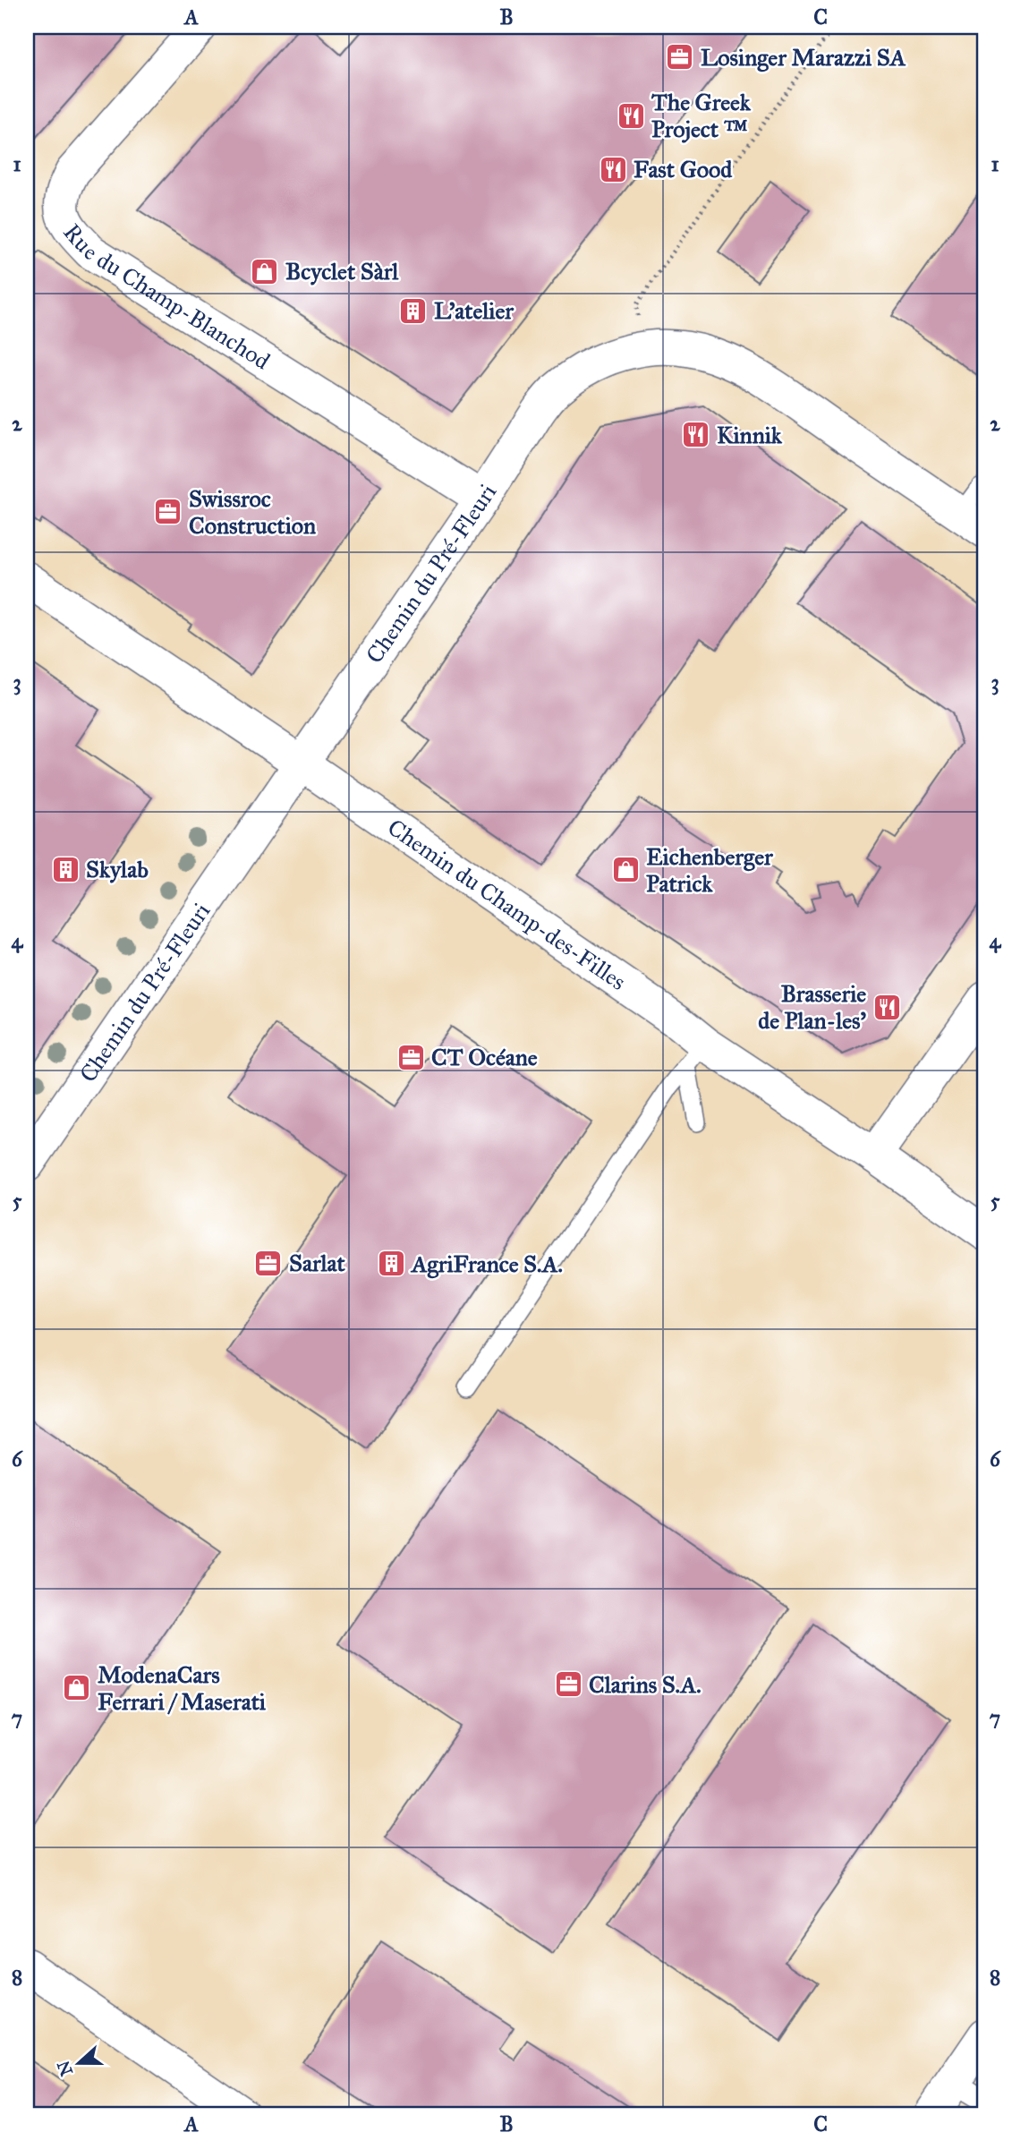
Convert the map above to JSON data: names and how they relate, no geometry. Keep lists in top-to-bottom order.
{
  "streets": {
    "street": ["Rue du Champ-Blanchod", "Chemin du Pré-Fleuri", "Chemin du Champ-des-Filles"]
  },
  "crossings": [
    ["Rue du Champ-Blanchod", "Chemin du Pré-Fleuri"],
    ["Chemin du Pré-Fleuri", "Chemin du Champ-des-Filles"]
  ],
  "places": {
    "office": [
      "Losinger Marazzi SA",
      "Swissroc Construction",
      "CT Océane",
      "Sarlat",
      "Clarins S.A."
    ],
    "restaurant": [
      "The Greek Project ™",
      "Fast Good",
      "Kinnik",
      "Brasserie de Plan-les’"
    ],
    "shop": ["Bcyclet Sàrl", "Eichenberger Patrick", "ModenaCars Ferrari / Maserati"],
    "building": ["L'atelier", "Skylab", "AgriFrance S.A."]
  },
  "north": "left",
  "grid": {
    "columns": ["A", "B", "C"],
    "rows": [
      "1",
      "2",
      "3",
      "4",
      "5",
      "6",
      "7",
      "8"
    ]
  }
}
